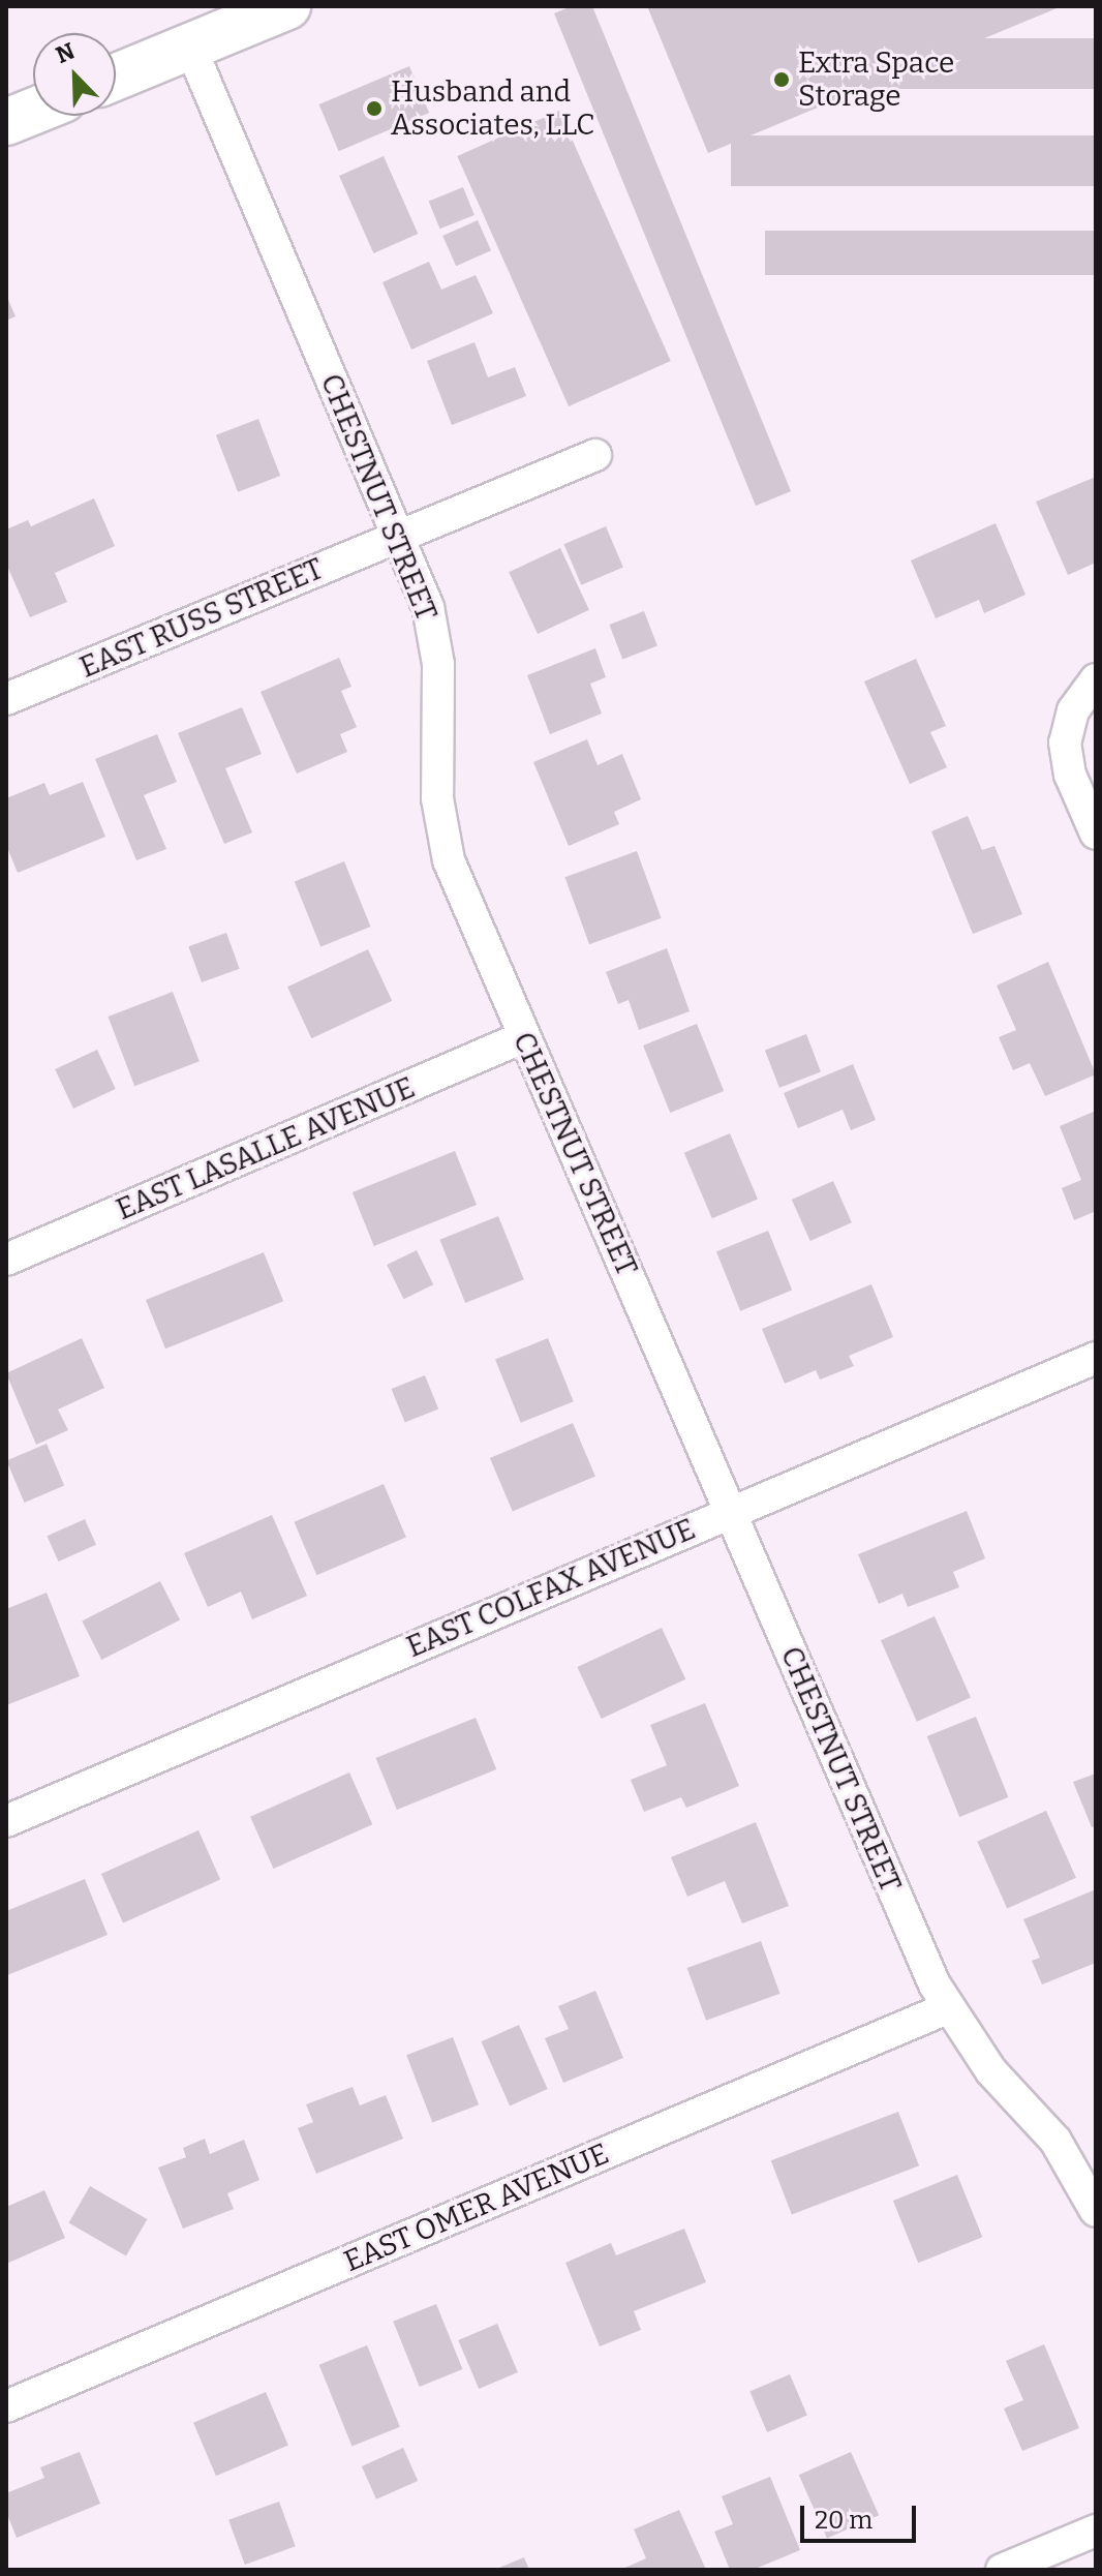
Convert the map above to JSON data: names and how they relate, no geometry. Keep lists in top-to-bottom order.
{
  "streets": {
    "street": [
      "CHESTNUT STREET",
      "EAST RUSS STREET",
      "EAST LASALLE AVENUE",
      "EAST COLFAX AVENUE",
      "EAST OMER AVENUE"
    ]
  },
  "crossings": [
    ["CHESTNUT STREET", "EAST RUSS STREET"],
    ["CHESTNUT STREET", "EAST LASALLE AVENUE"],
    ["CHESTNUT STREET", "EAST COLFAX AVENUE"],
    ["CHESTNUT STREET", "EAST OMER AVENUE"]
  ],
  "places": ["Extra Space Storage", "Husband and Associates, LLC"],
  "scale_bar": "20 m",
  "north": "top left"
}
